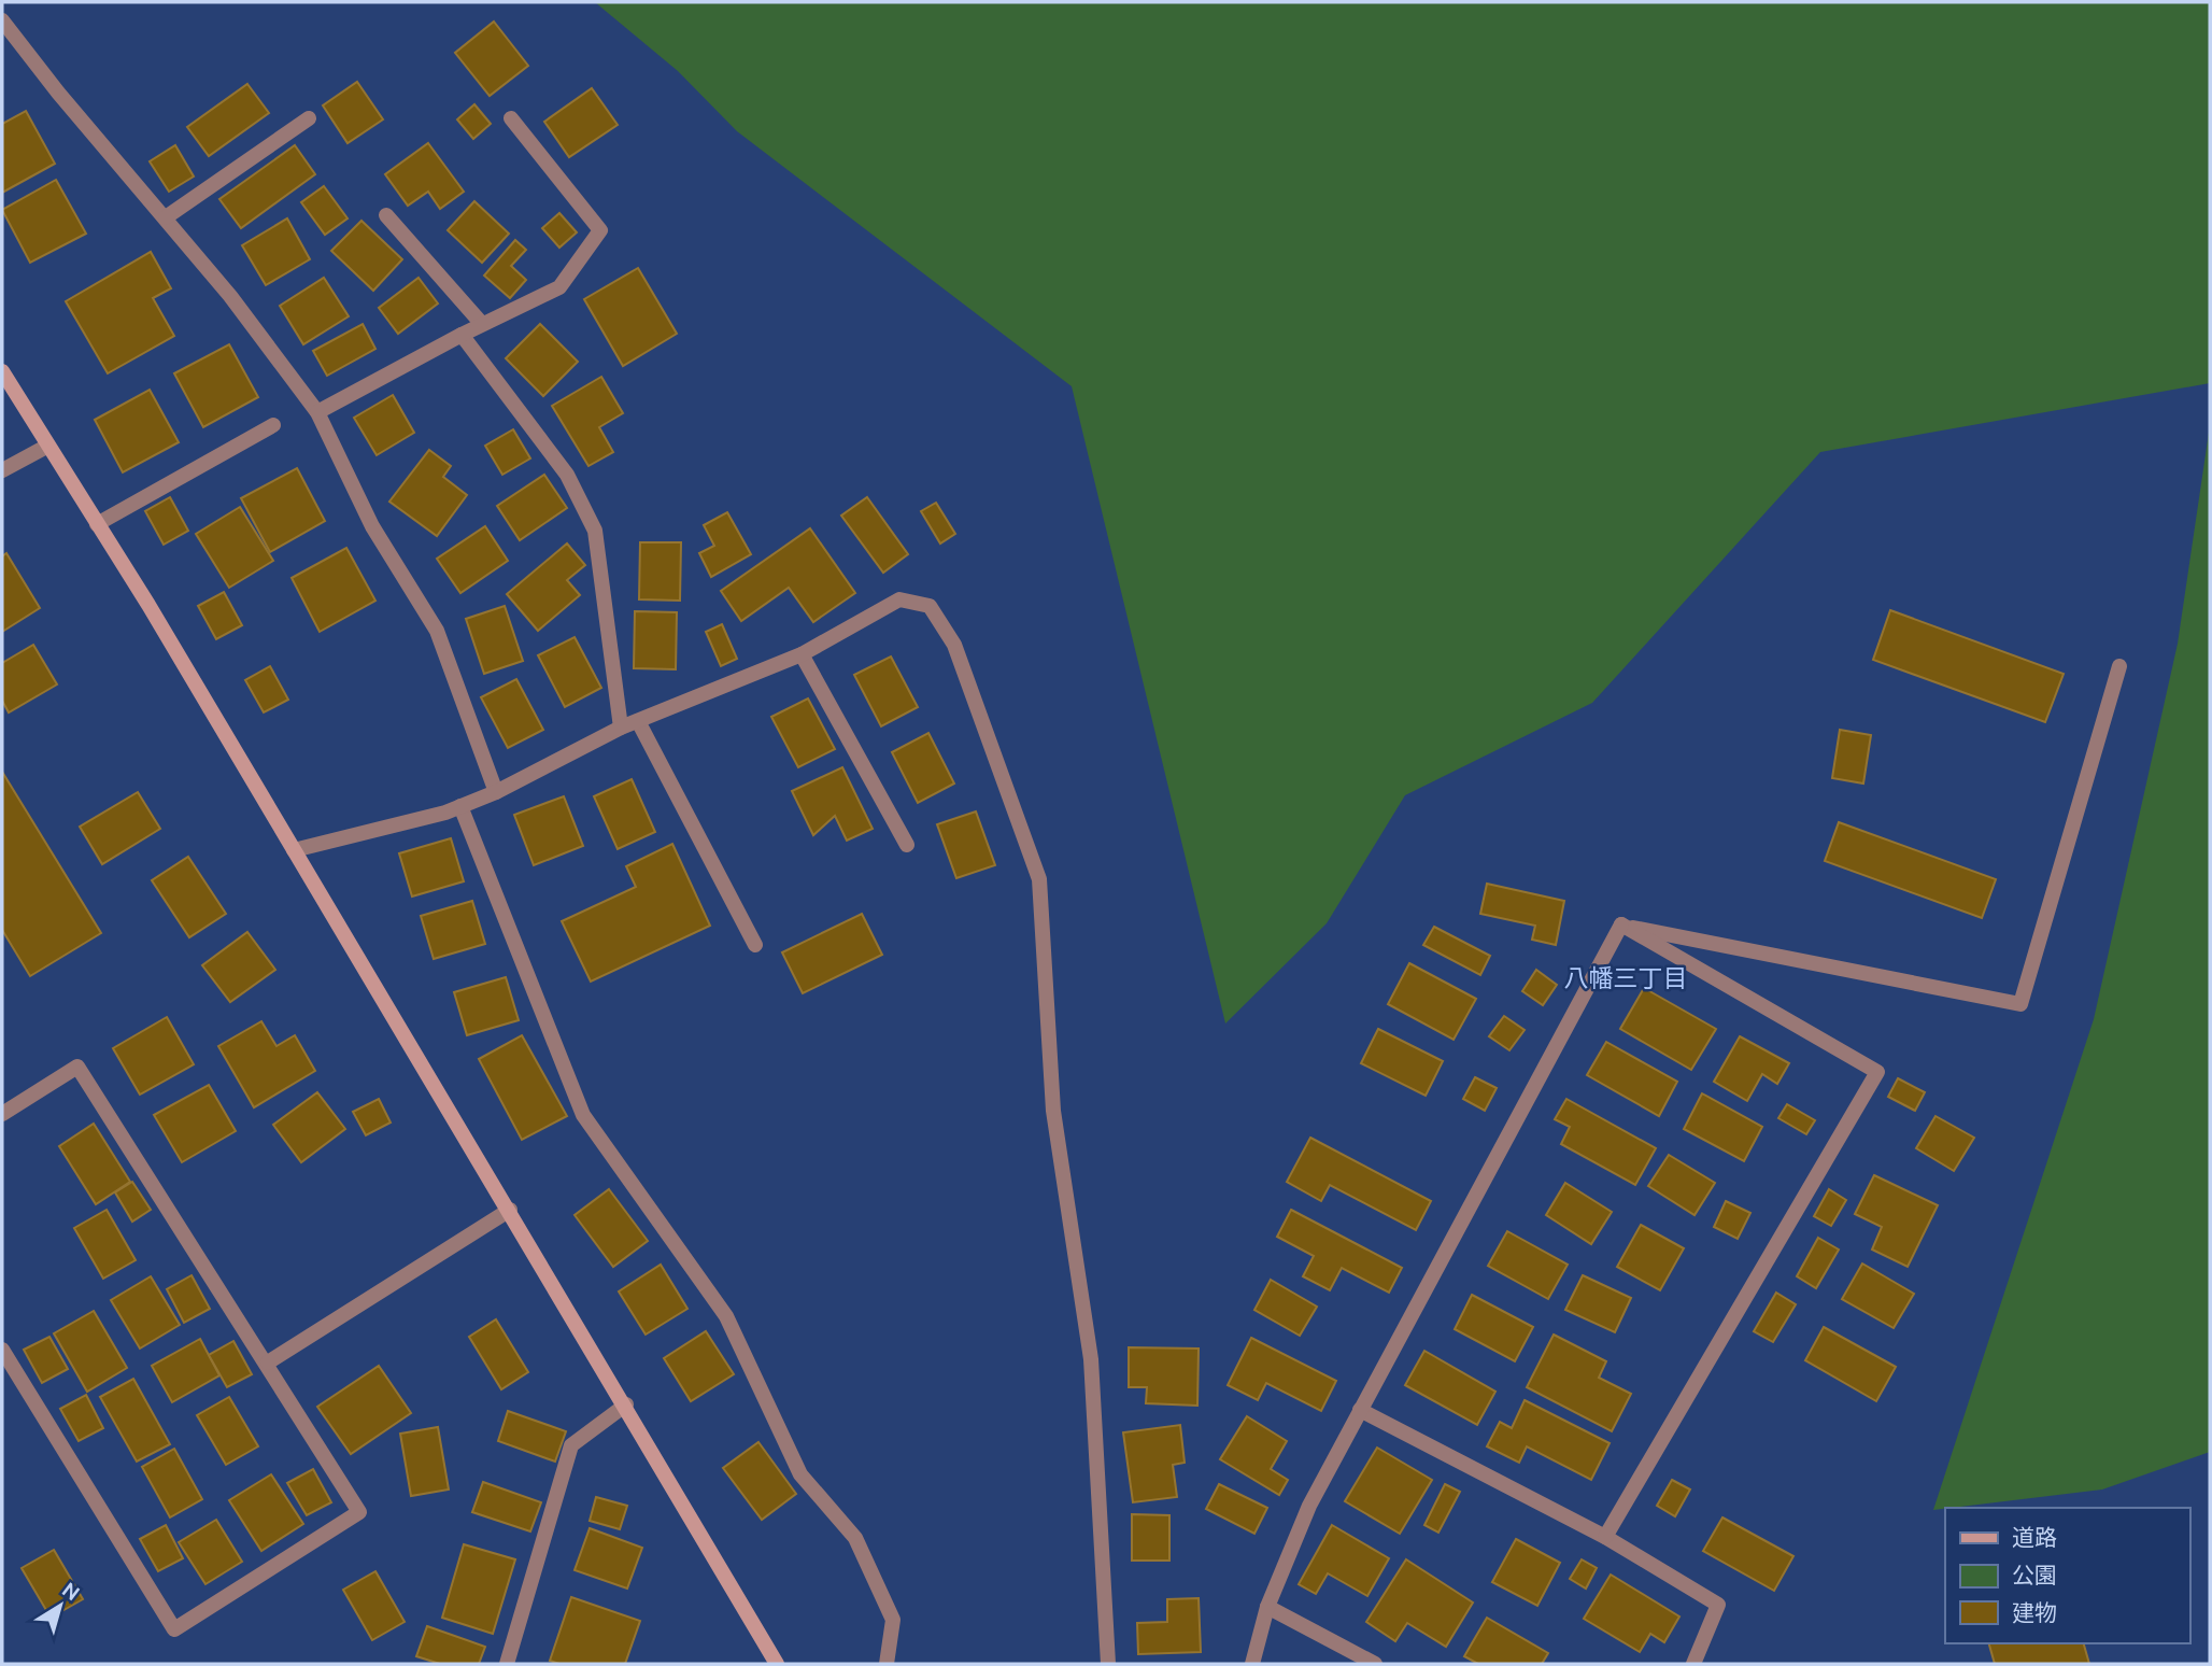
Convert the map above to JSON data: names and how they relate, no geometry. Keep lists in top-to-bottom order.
{
  "districts": ["八幡三丁目"],
  "legend": ["道路", "公園", "建物"],
  "north": "top right"
}
